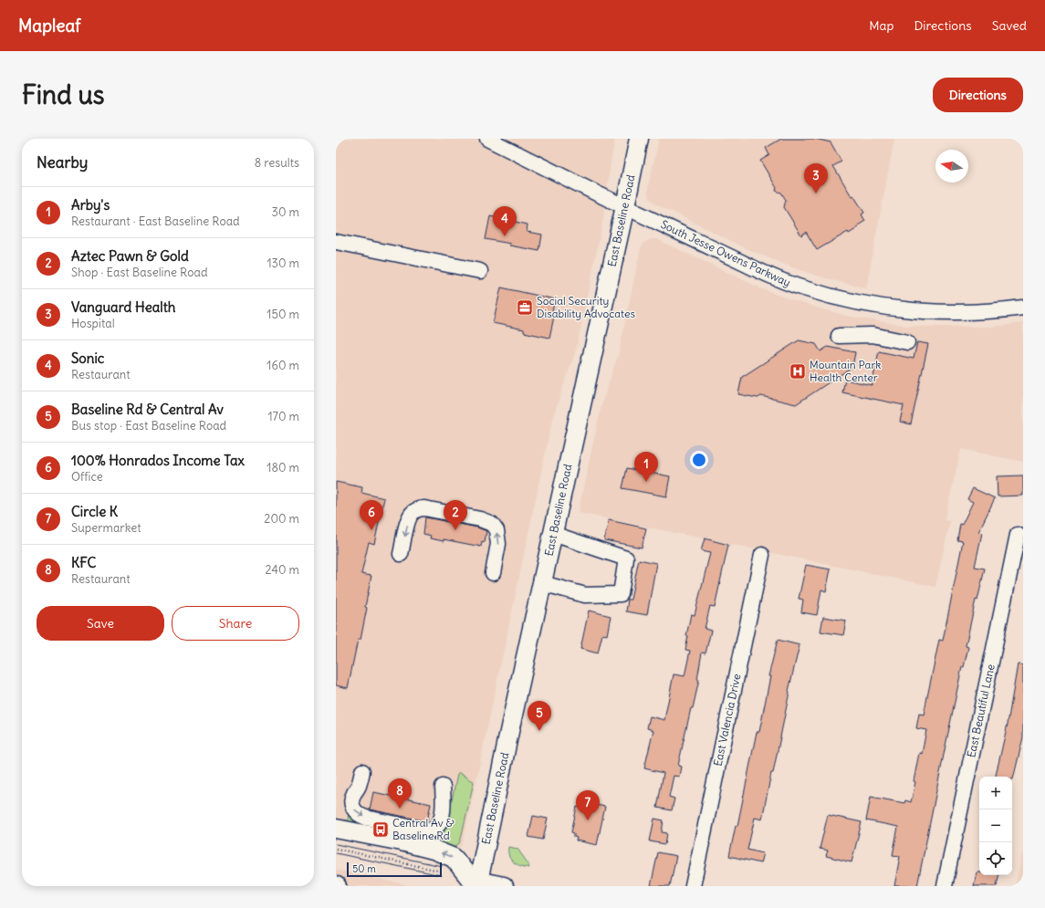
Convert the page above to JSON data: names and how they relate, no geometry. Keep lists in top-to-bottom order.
{
  "streets": {
    "main road": ["East Baseline Road"],
    "street": ["South Jesse Owens Parkway", "East Beautiful Lane", "East Valencia Drive"]
  },
  "crossings": [
    ["East Baseline Road", "South Jesse Owens Parkway"]
  ],
  "places": {
    "office": ["Social Security Disability Advocates"],
    "hospital": ["Mountain Park Health Center"],
    "bus stop": ["Central Av & Baseline Rd"]
  },
  "scale_bar": "50 m",
  "north": "left",
  "page": {
    "header": "Mapleaf",
    "nav": ["Map", "Directions", "Saved"],
    "buttons": [
      "Directions",
      ["Save", "Share"]
    ],
    "title": "Find us",
    "heading": ["Nearby", "8 results"],
    "pins": [
      "3",
      "4",
      "1",
      "2",
      "6",
      "5",
      "8",
      "7"
    ],
    "list": [
      {
        "mark": "1",
        "name": "Arby's",
        "note": "Restaurant · East Baseline Road",
        "value": "30 m"
      },
      {
        "mark": "2",
        "name": "Aztec Pawn & Gold",
        "note": "Shop · East Baseline Road",
        "value": "130 m"
      },
      {
        "mark": "3",
        "name": "Vanguard Health",
        "note": "Hospital",
        "value": "150 m"
      },
      {
        "mark": "4",
        "name": "Sonic",
        "note": "Restaurant",
        "value": "160 m"
      },
      {
        "mark": "5",
        "name": "Baseline Rd & Central Av",
        "note": "Bus stop · East Baseline Road",
        "value": "170 m"
      },
      {
        "mark": "6",
        "name": "100% Honrados Income Tax",
        "note": "Office",
        "value": "180 m"
      },
      {
        "mark": "7",
        "name": "Circle K",
        "note": "Supermarket",
        "value": "200 m"
      },
      {
        "mark": "8",
        "name": "KFC",
        "note": "Restaurant",
        "value": "240 m"
      }
    ],
    "map_buttons": ["+", "−"],
    "scale": "50 m"
  }
}
